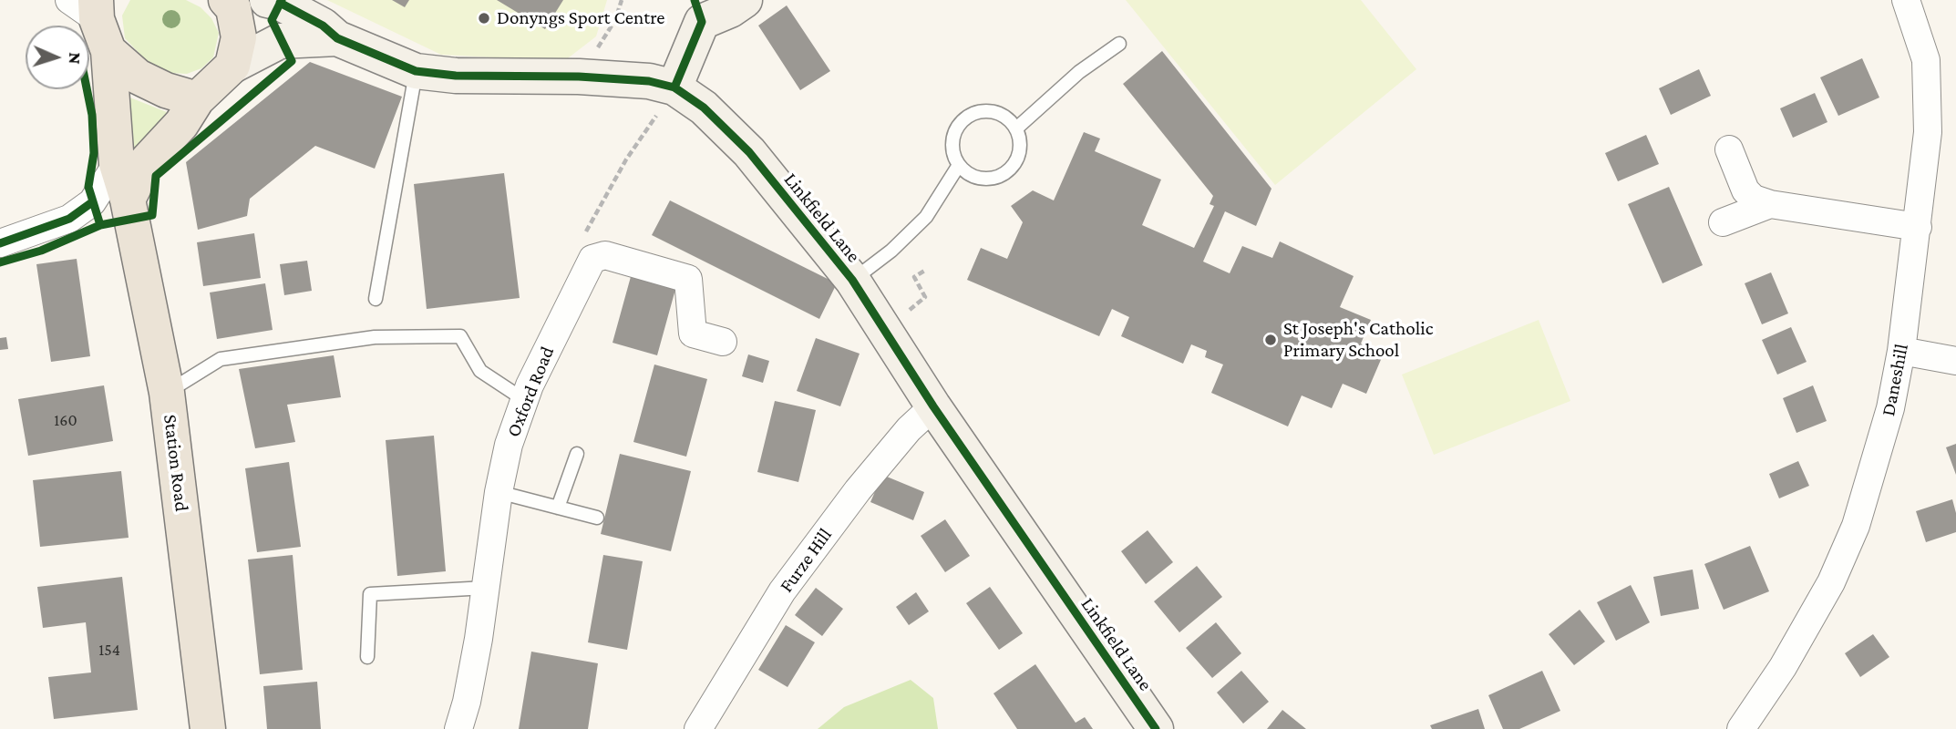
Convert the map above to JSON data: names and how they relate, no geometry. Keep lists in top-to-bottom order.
{
  "streets": {
    "main road": ["Station Road"],
    "street": [
      "Linkfield Lane",
      "Daneshill",
      "Oxford Road",
      "Furze Hill"
    ]
  },
  "crossings": [
    ["Linkfield Lane", "Furze Hill"]
  ],
  "places": ["Donyngs Sport Centre", "St Joseph's Catholic Primary School"],
  "house_numbers": ["160", "154"],
  "north": "right"
}
